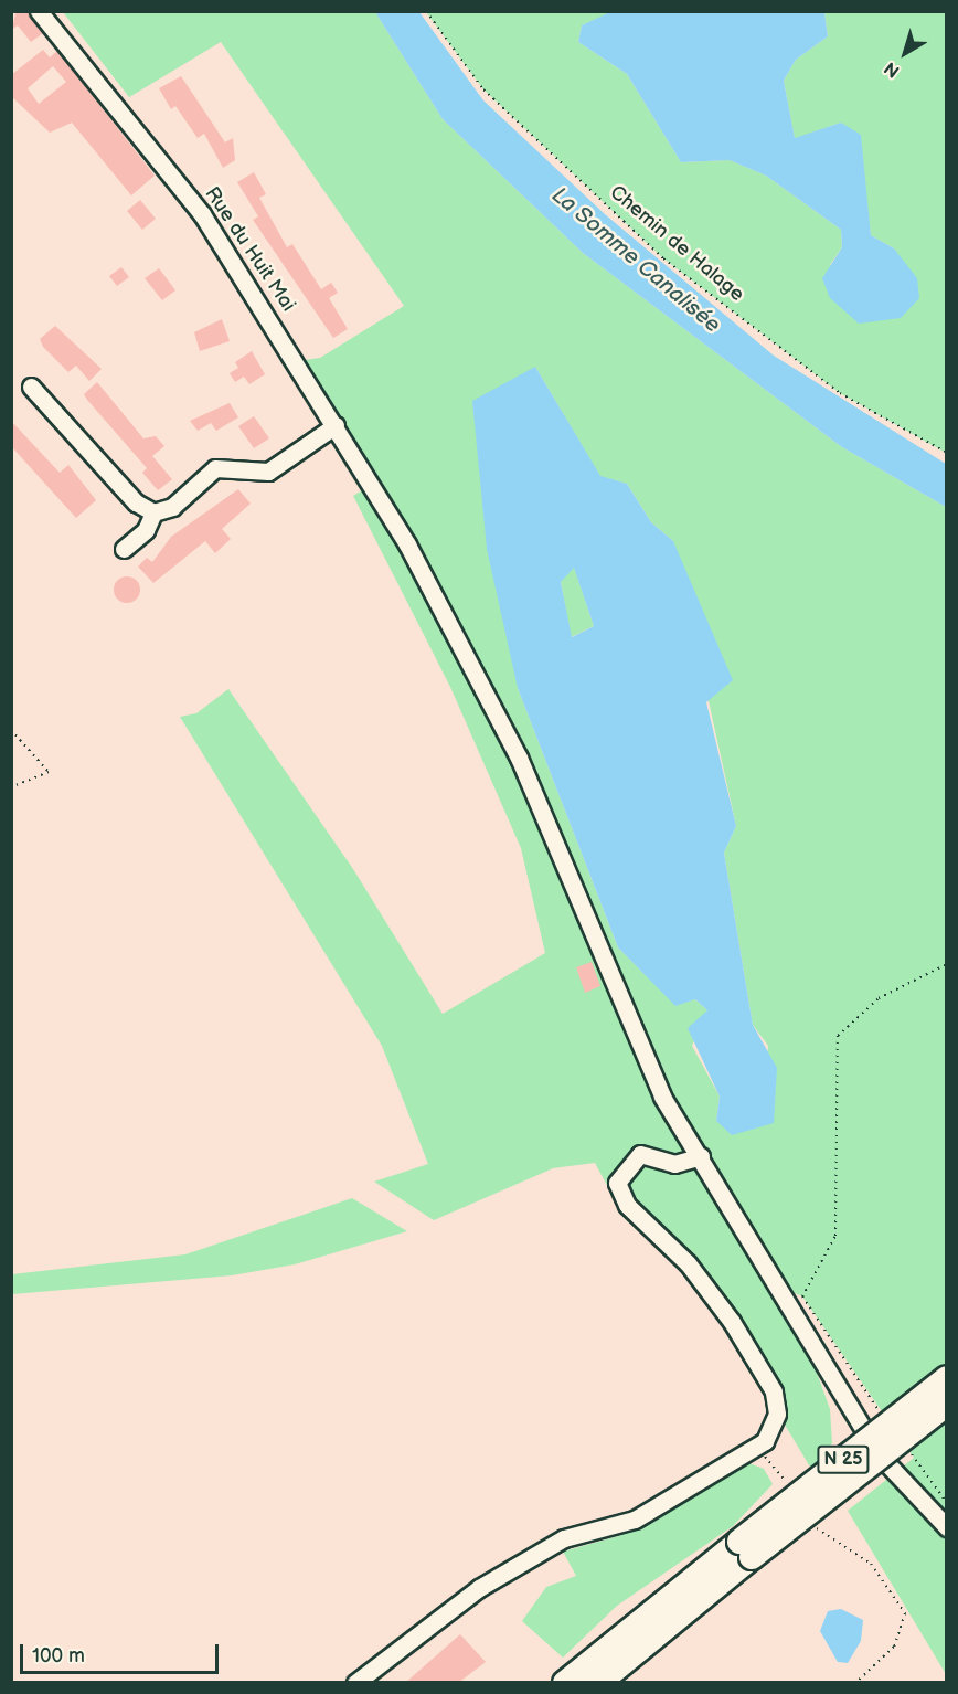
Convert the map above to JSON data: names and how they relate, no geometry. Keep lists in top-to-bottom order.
{
  "streets": {
    "highway": ["N 25"],
    "street": ["Rue du Huit Mai"],
    "path": ["Chemin de Halage"]
  },
  "water": ["La Somme Canalisée"],
  "scale_bar": "100 m",
  "north": "bottom left"
}
